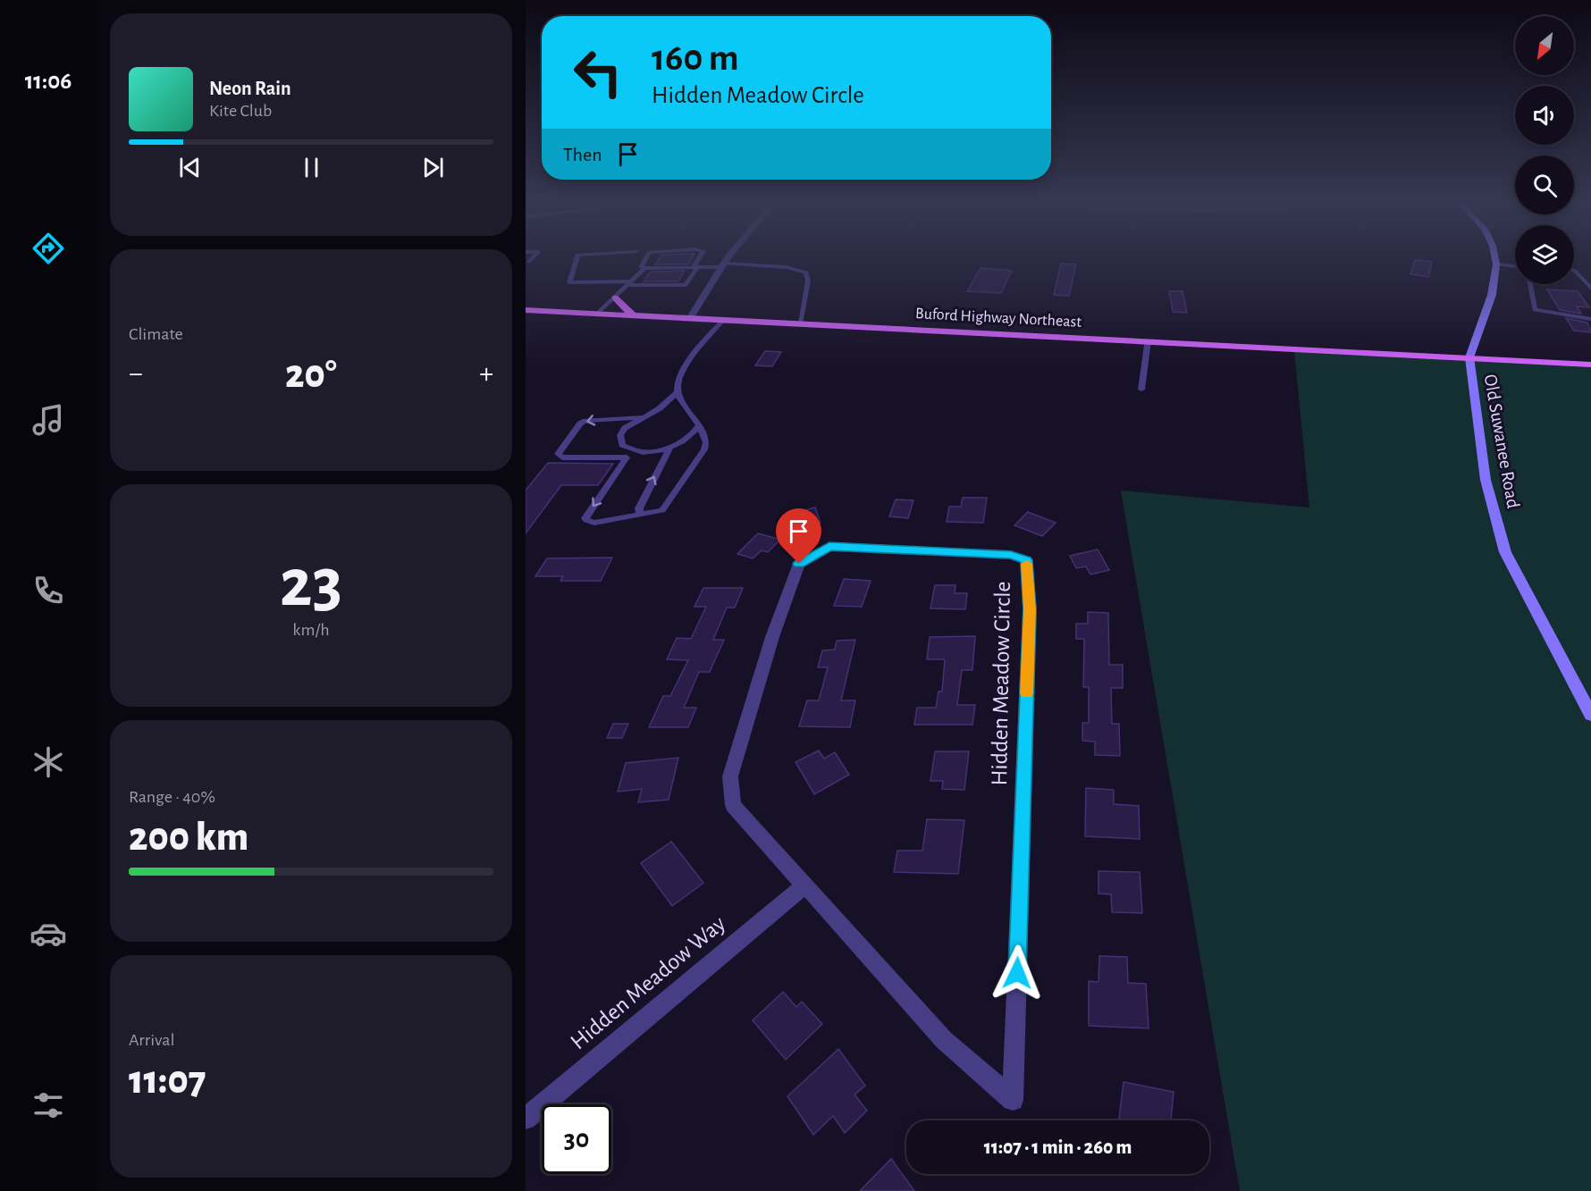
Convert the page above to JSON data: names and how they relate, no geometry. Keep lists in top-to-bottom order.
{
  "streets": {
    "main road": ["Buford Highway Northeast"],
    "street": ["Old Suwanee Road", "Hidden Meadow Circle", "Hidden Meadow Way"]
  },
  "crossings": [
    ["Buford Highway Northeast", "Old Suwanee Road"],
    ["Hidden Meadow Circle", "Hidden Meadow Way"]
  ],
  "north": "bottom left",
  "page": {
    "tabs": "11:06",
    "turn": ["160 m", "Hidden Meadow Circle"],
    "song": ["Neon Rain", "Kite Club"],
    "then": "Then",
    "tile": [
      "Climate",
      ["23", "km/h"],
      ["Range · 40%", "200 km"],
      ["Arrival", "11:07"]
    ],
    "heat": ["−", "20°", "+"],
    "limit": "30",
    "trip": "11:07 · 1 min · 260 m"
  }
}
